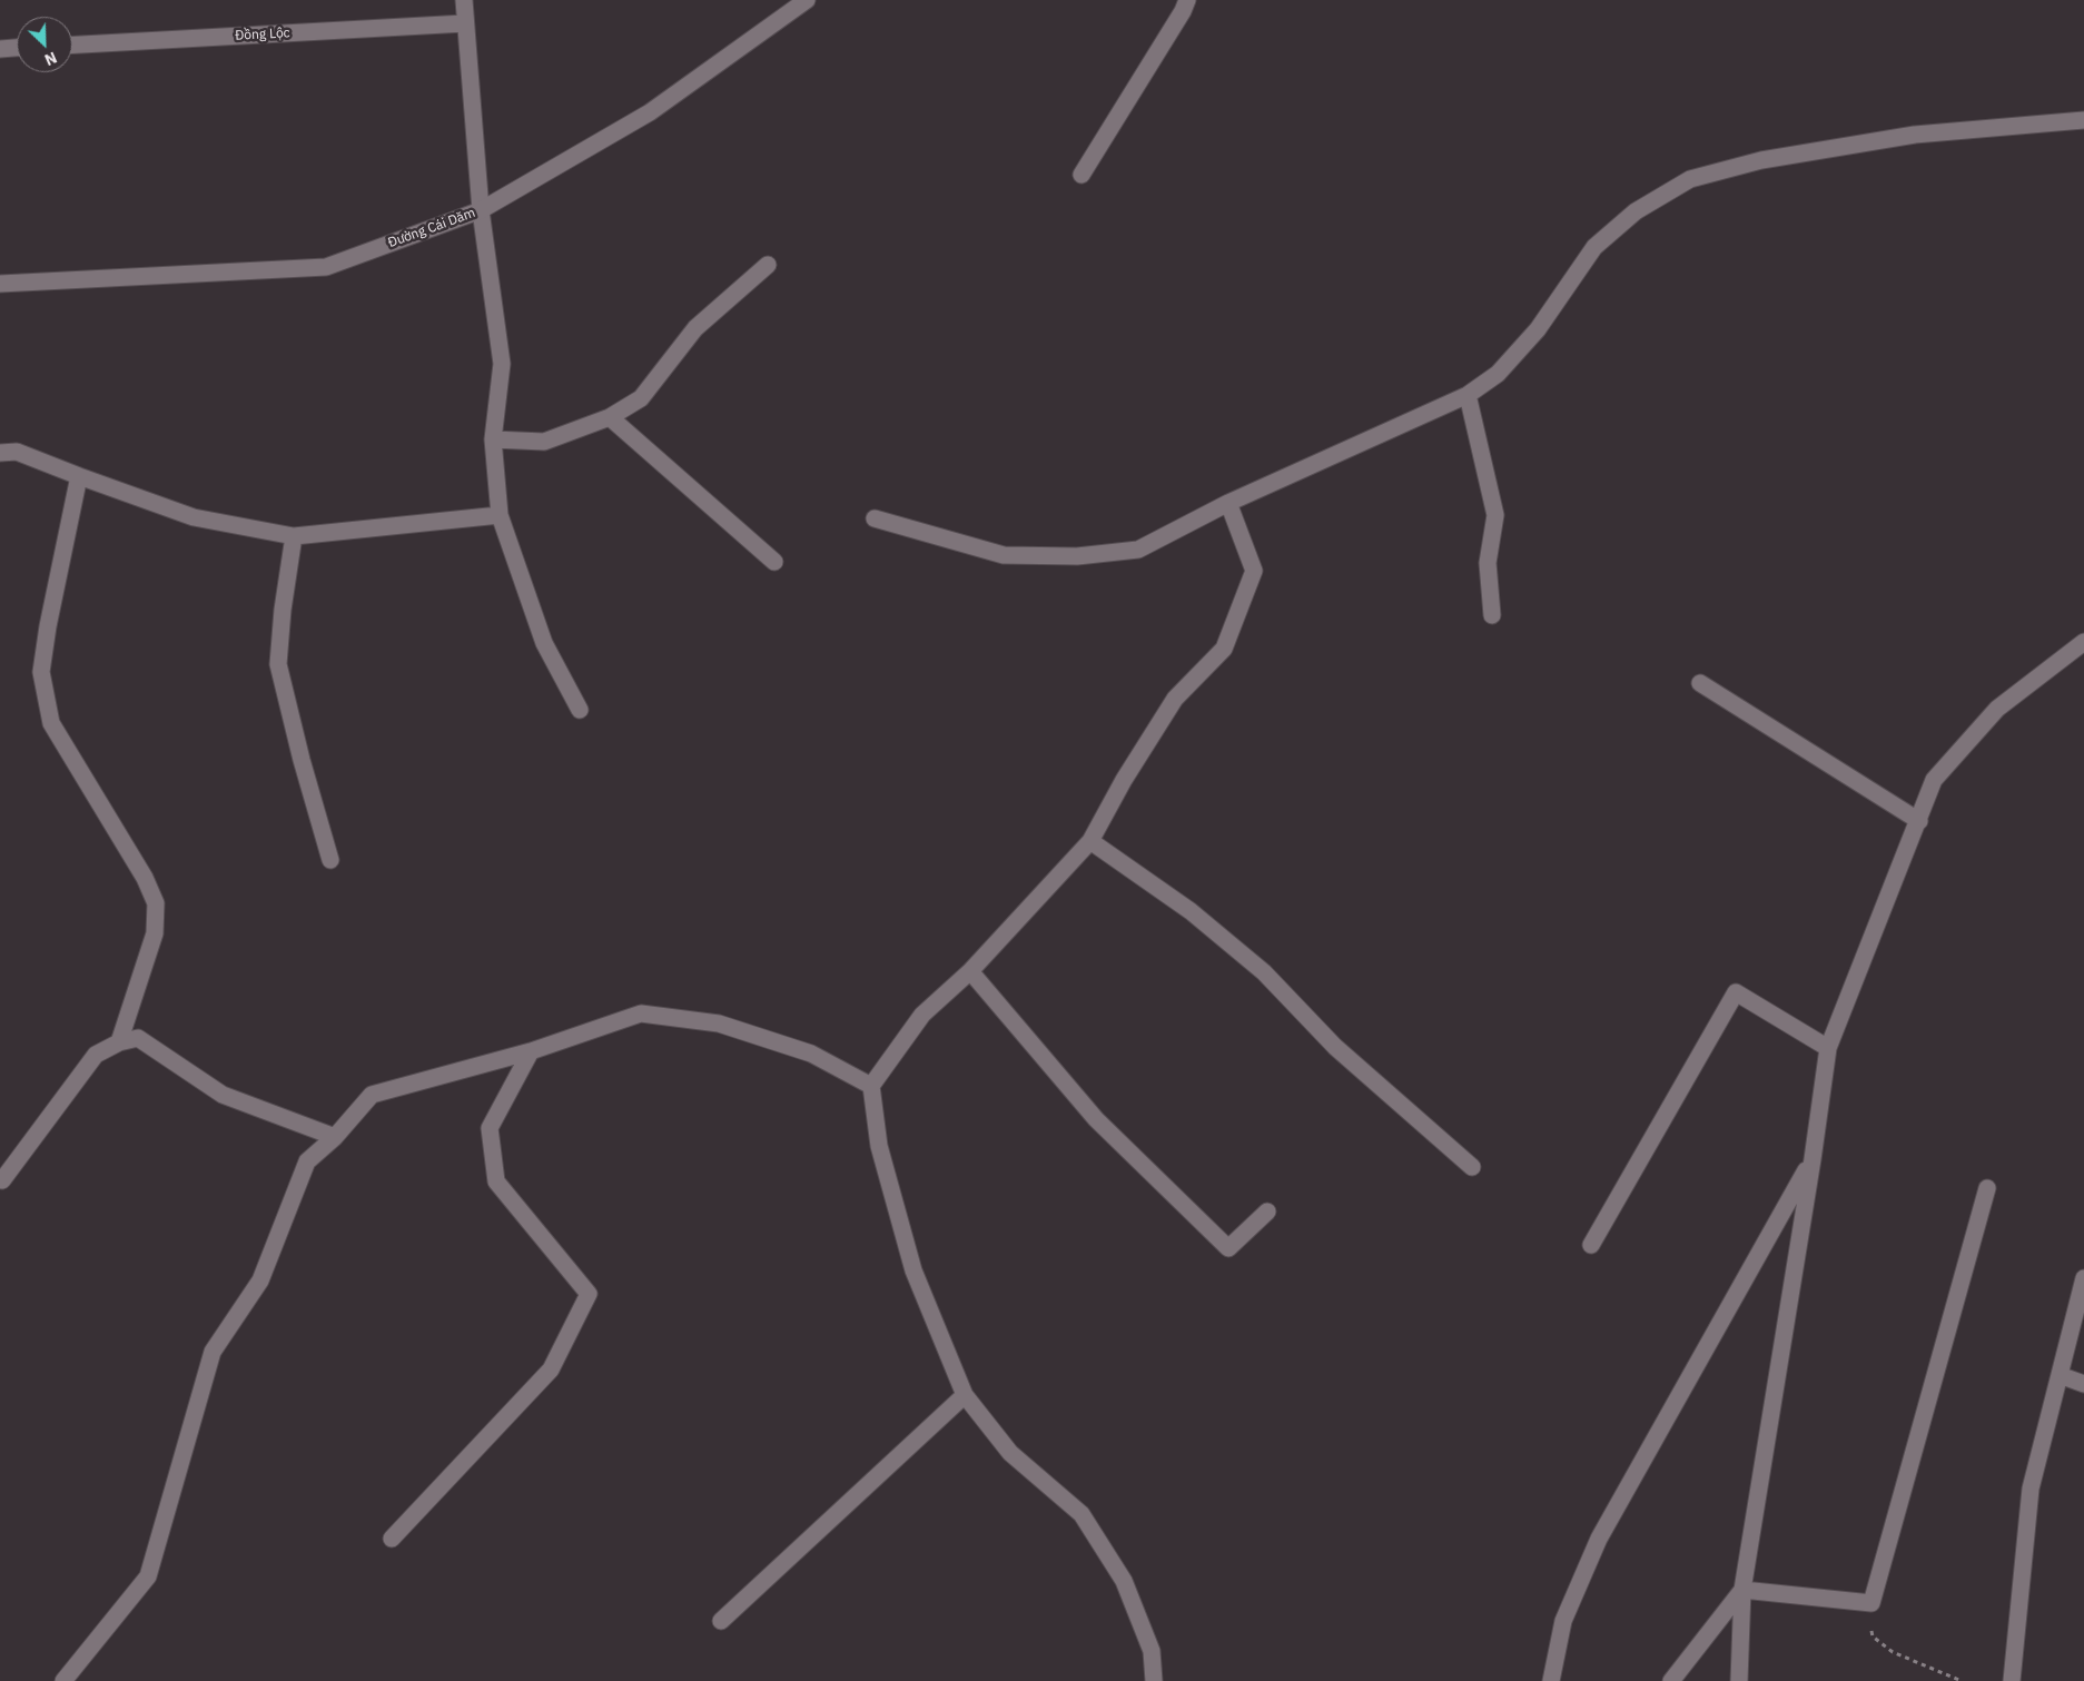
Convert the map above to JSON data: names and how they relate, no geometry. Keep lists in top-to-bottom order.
{
  "streets": {
    "street": ["Đồng Lộc", "Đường Cái Dăm"]
  },
  "north": "bottom right"
}
